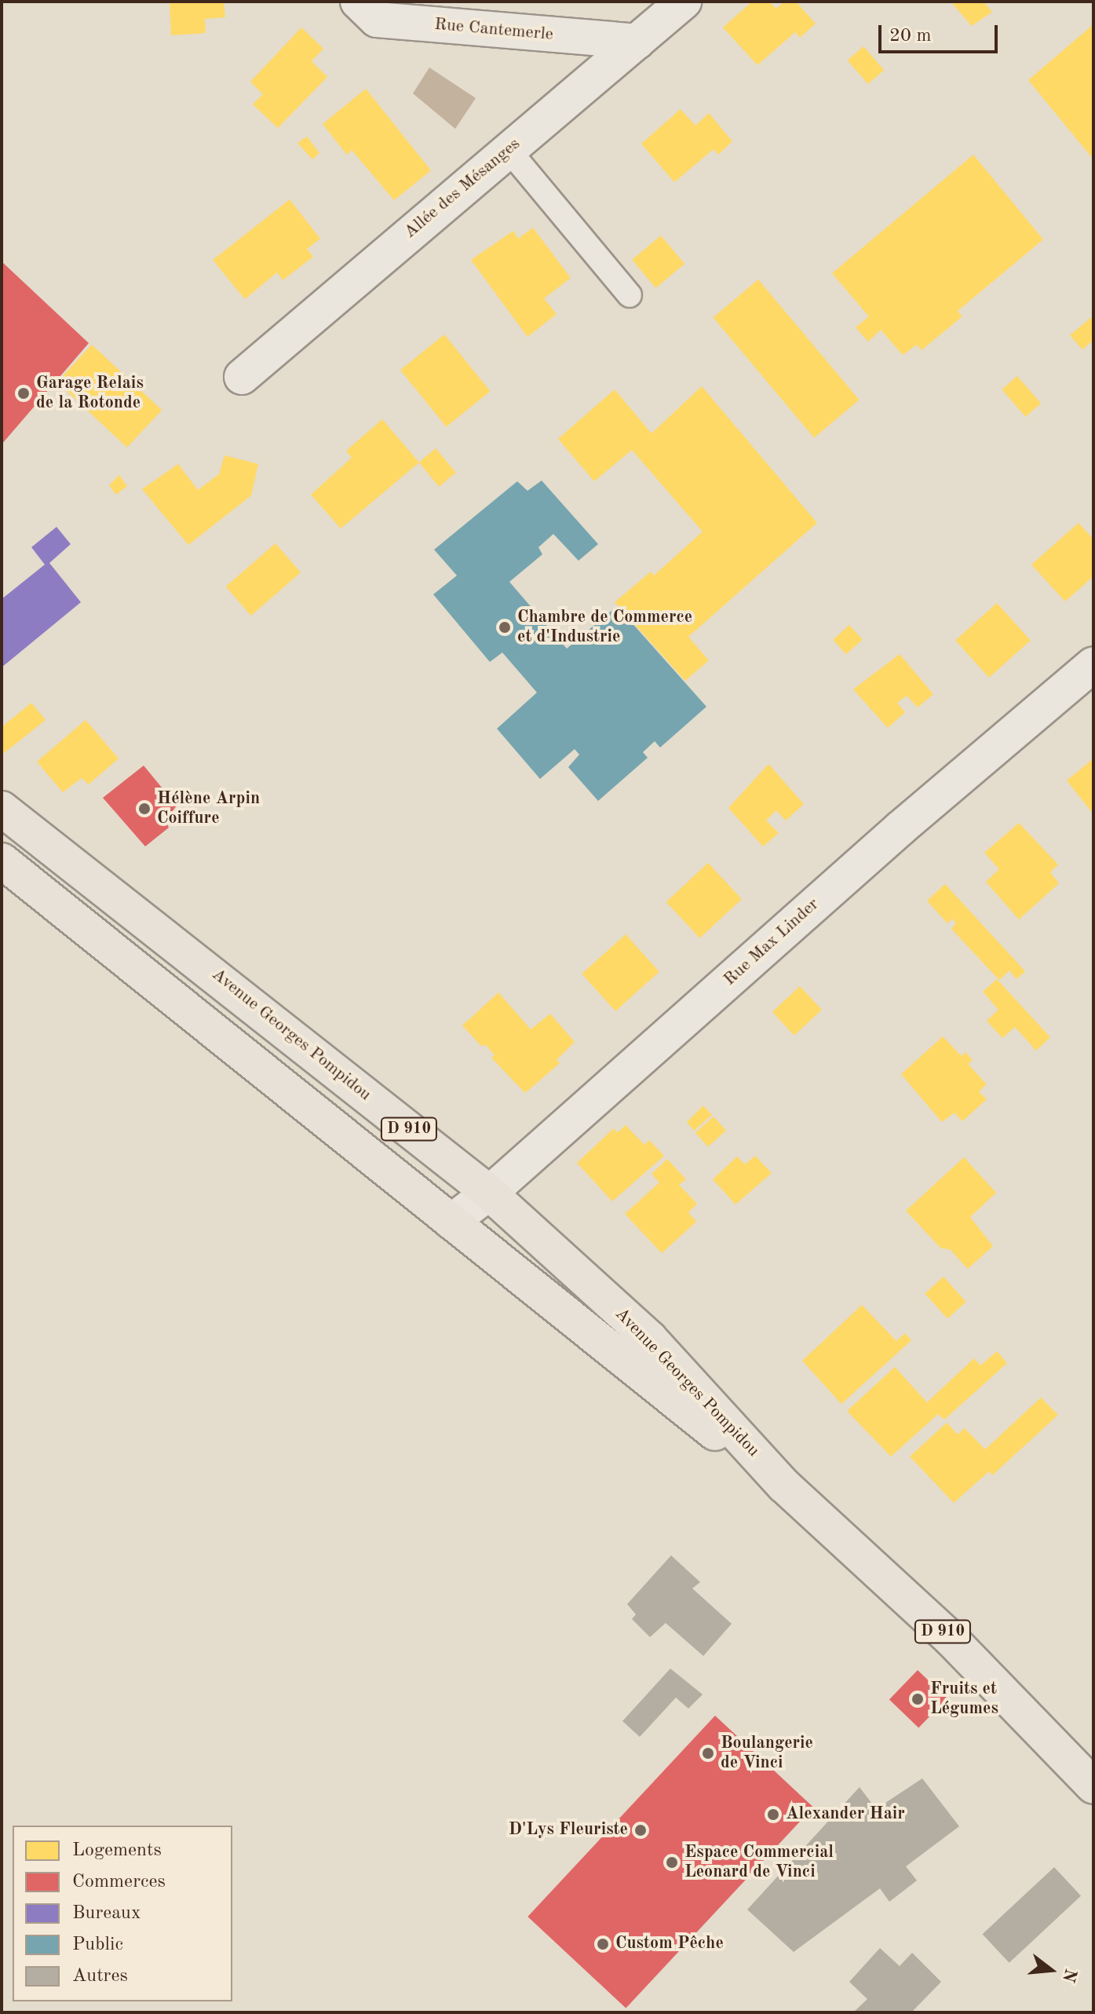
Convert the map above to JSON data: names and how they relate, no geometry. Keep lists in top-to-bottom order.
{
  "streets": {
    "main road": ["Avenue Georges Pompidou", "D 910"],
    "street": ["Rue Cantemerle", "Allée des Mésanges", "Rue Max Linder"]
  },
  "crossings": [
    ["Rue Cantemerle", "Allée des Mésanges"],
    ["Rue Max Linder", "Avenue Georges Pompidou"]
  ],
  "places": [
    "Garage Relais de la Rotonde",
    "Chambre de Commerce et d'Industrie",
    "Hélène Arpin Coiffure",
    "Fruits et Légumes",
    "Boulangerie de Vinci",
    "Alexander Hair",
    "D'Lys Fleuriste",
    "Espace Commercial Leonard de Vinci",
    "Custom Pêche"
  ],
  "legend": [
    "Logements",
    "Commerces",
    "Bureaux",
    "Public",
    "Autres"
  ],
  "scale_bar": "20 m",
  "north": "right"
}
